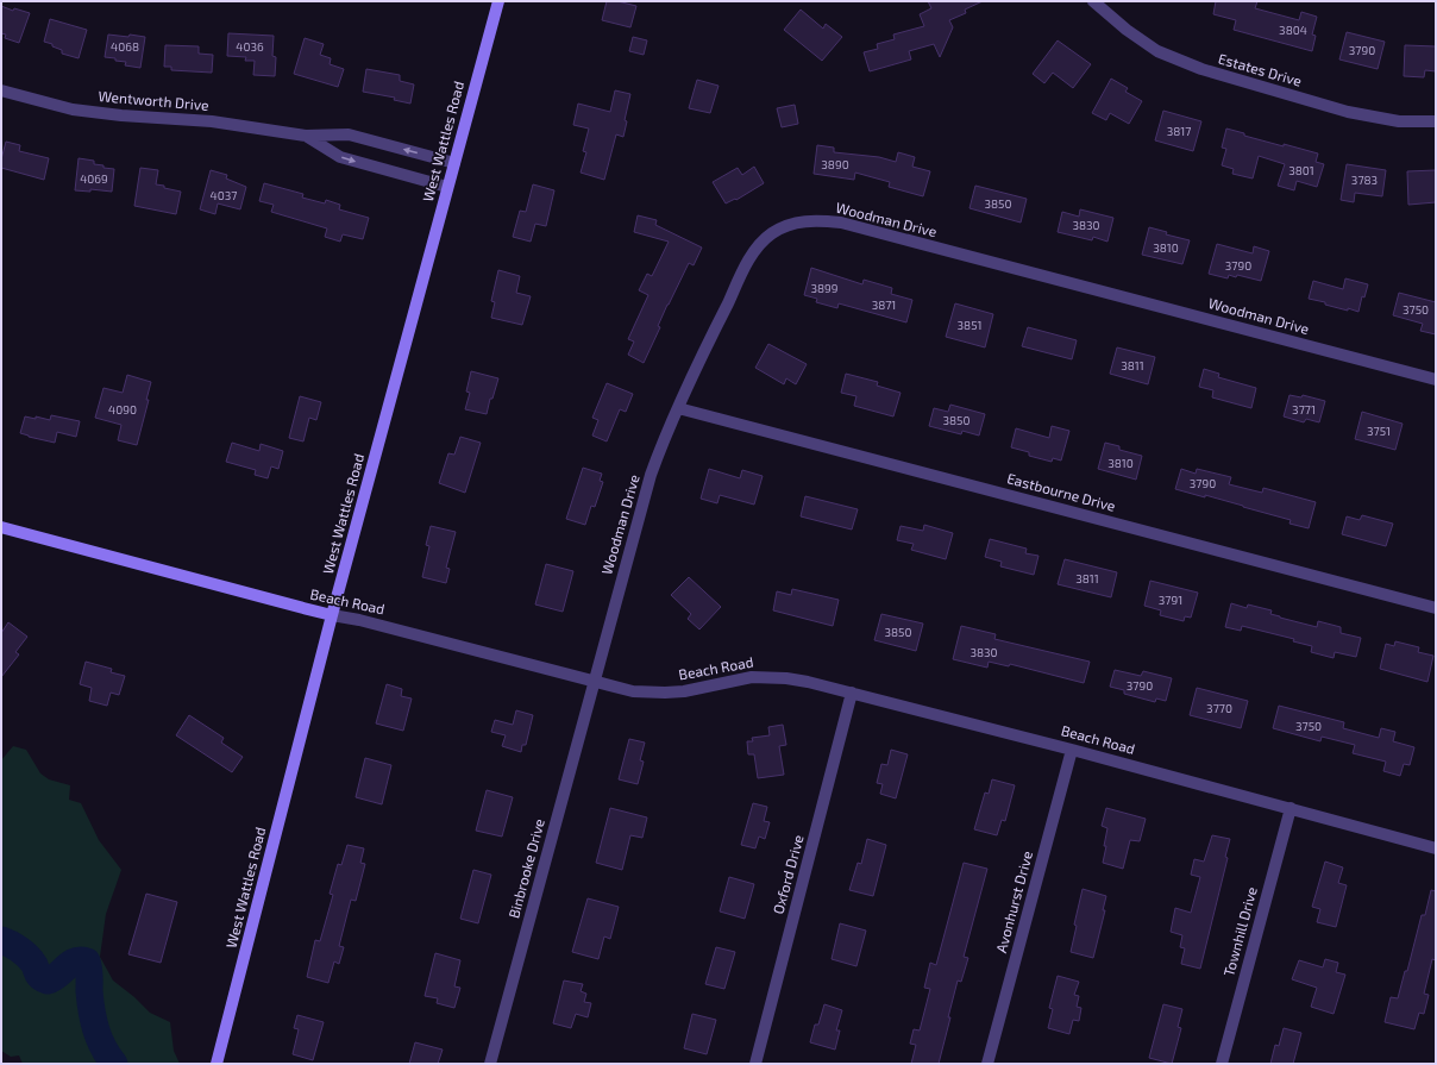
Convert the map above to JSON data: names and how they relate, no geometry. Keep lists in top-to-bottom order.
{
  "streets": {
    "street": [
      "Estates Drive",
      "Wentworth Drive",
      "West Wattles Road",
      "Woodman Drive",
      "Eastbourne Drive",
      "Beach Road",
      "Binbrooke Drive",
      "Oxford Drive",
      "Avonhurst Drive",
      "Townhill Drive"
    ]
  },
  "crossings": [
    ["Wentworth Drive", "West Wattles Road"],
    ["West Wattles Road", "Beach Road"],
    ["Woodman Drive", "Eastbourne Drive"],
    ["Woodman Drive", "Beach Road"],
    ["Woodman Drive", "Binbrooke Drive"],
    ["Beach Road", "Binbrooke Drive"],
    ["Beach Road", "Oxford Drive"],
    ["Beach Road", "Avonhurst Drive"],
    ["Beach Road", "Townhill Drive"]
  ],
  "house_numbers": [
    "3804",
    "4068",
    "4036",
    "3790",
    "3817",
    "3890",
    "3801",
    "4069",
    "3783",
    "4037",
    "3850",
    "3830",
    "3810",
    "3790",
    "3899",
    "3871",
    "3750",
    "3851",
    "3811",
    "4090",
    "3771",
    "3850",
    "3751",
    "3810",
    "3790",
    "3811",
    "3791",
    "3850",
    "3830",
    "3790",
    "3770",
    "3750"
  ]
}
